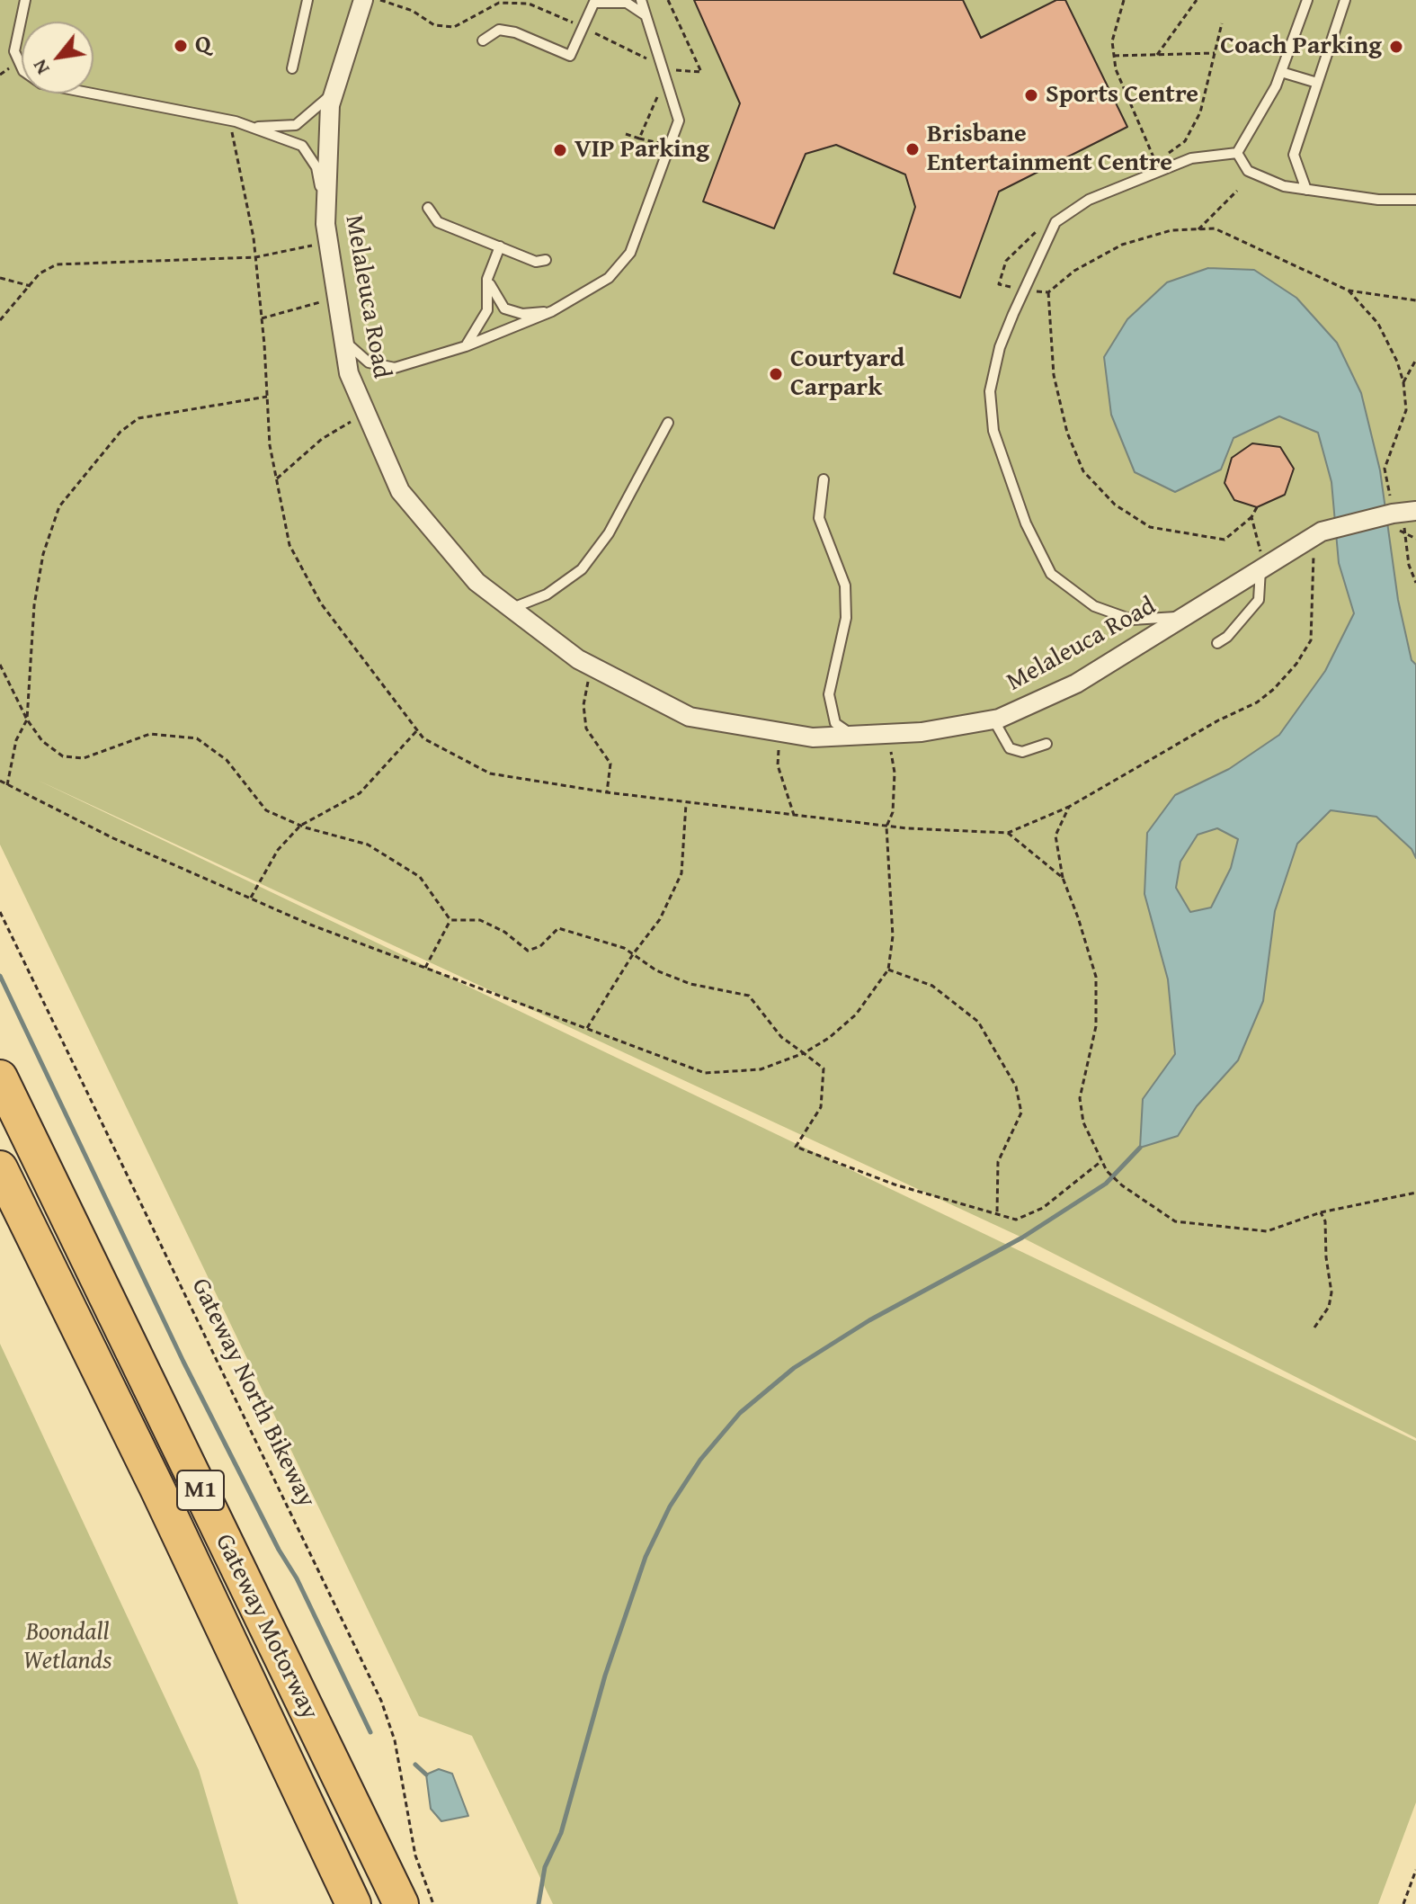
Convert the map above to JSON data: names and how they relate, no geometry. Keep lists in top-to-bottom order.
{
  "streets": {
    "highway": ["M1", "Gateway Motorway"],
    "street": ["Melaleuca Road"],
    "path": ["Gateway North Bikeway"]
  },
  "parks": ["Boondall Wetlands"],
  "places": [
    "Q",
    "Coach Parking",
    "Sports Centre",
    "Brisbane Entertainment Centre",
    "VIP Parking",
    "Courtyard Carpark"
  ],
  "north": "bottom left"
}
